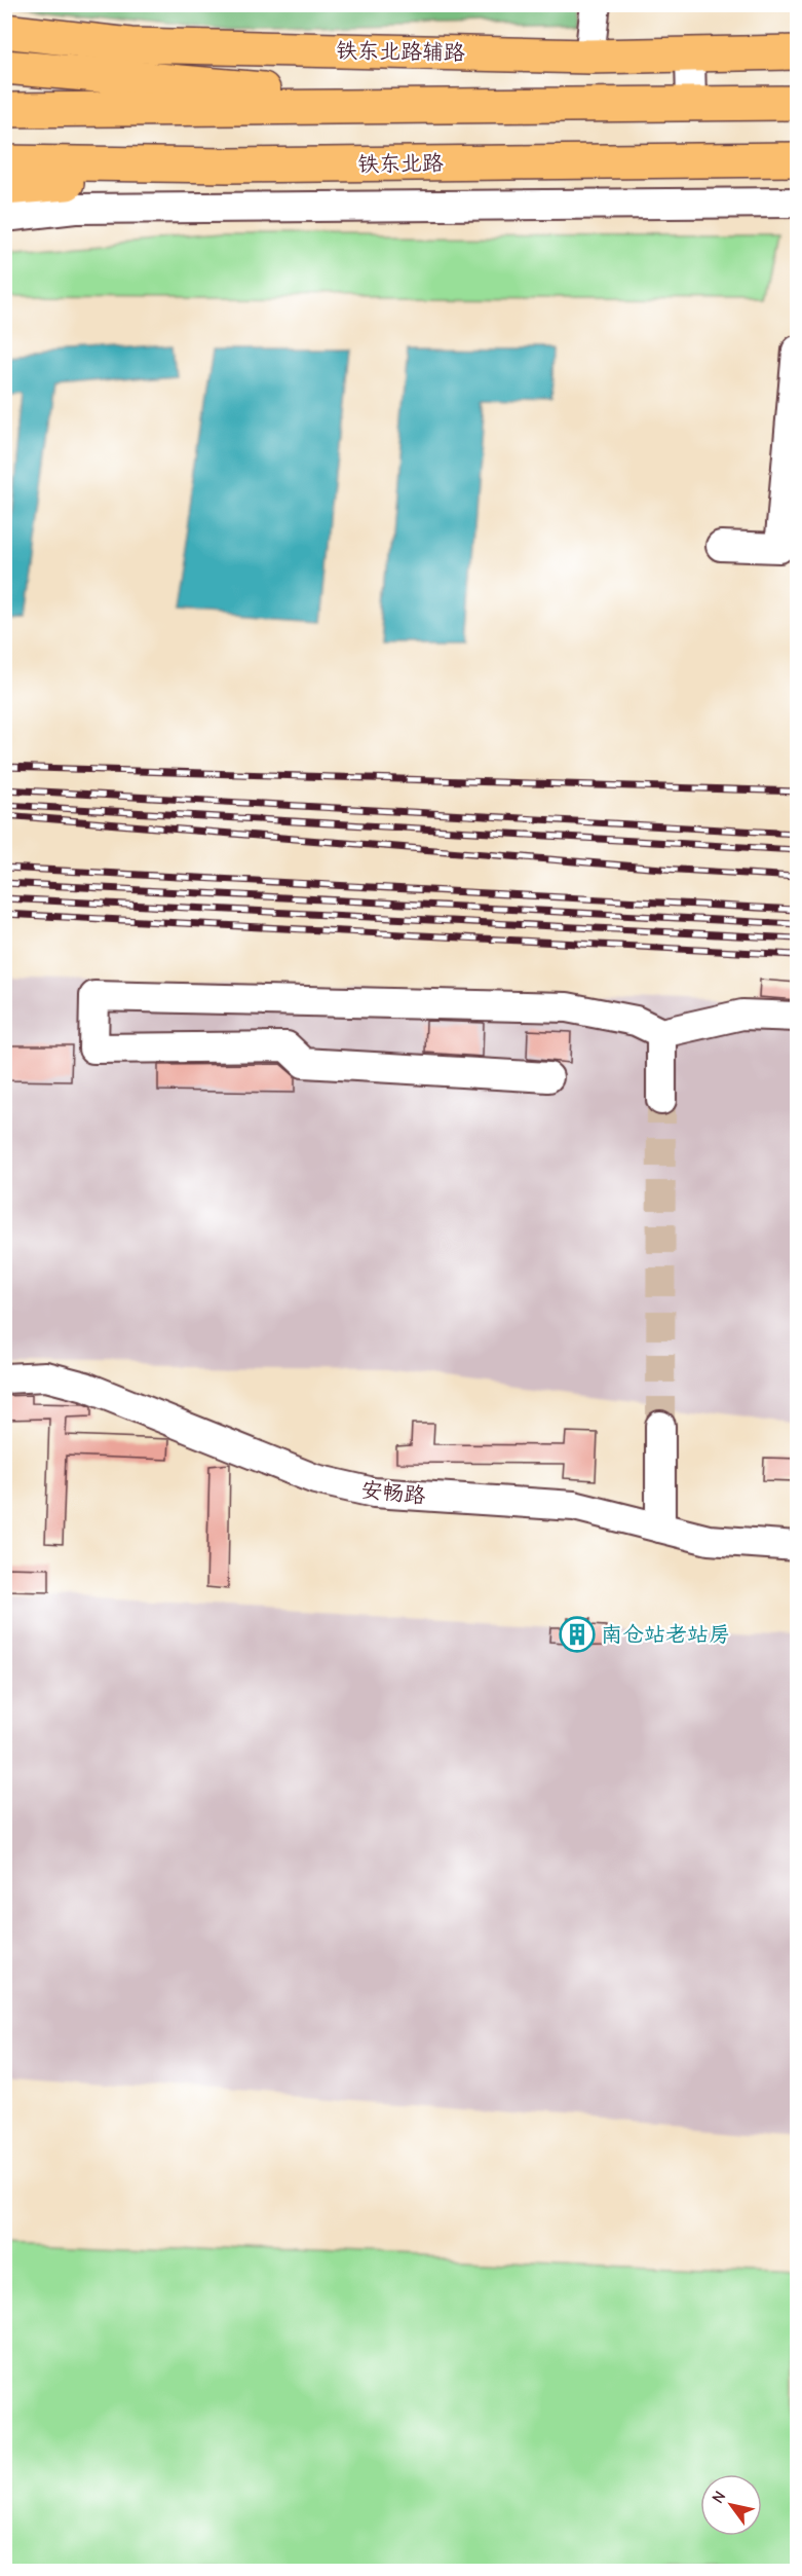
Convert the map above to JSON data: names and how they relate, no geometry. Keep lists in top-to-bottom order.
{
  "streets": {
    "main road": ["铁东北路辅路", "铁东北路"],
    "street": ["安畅路"]
  },
  "places": {
    "building": ["南仓站老站房"]
  },
  "north": "top left"
}
